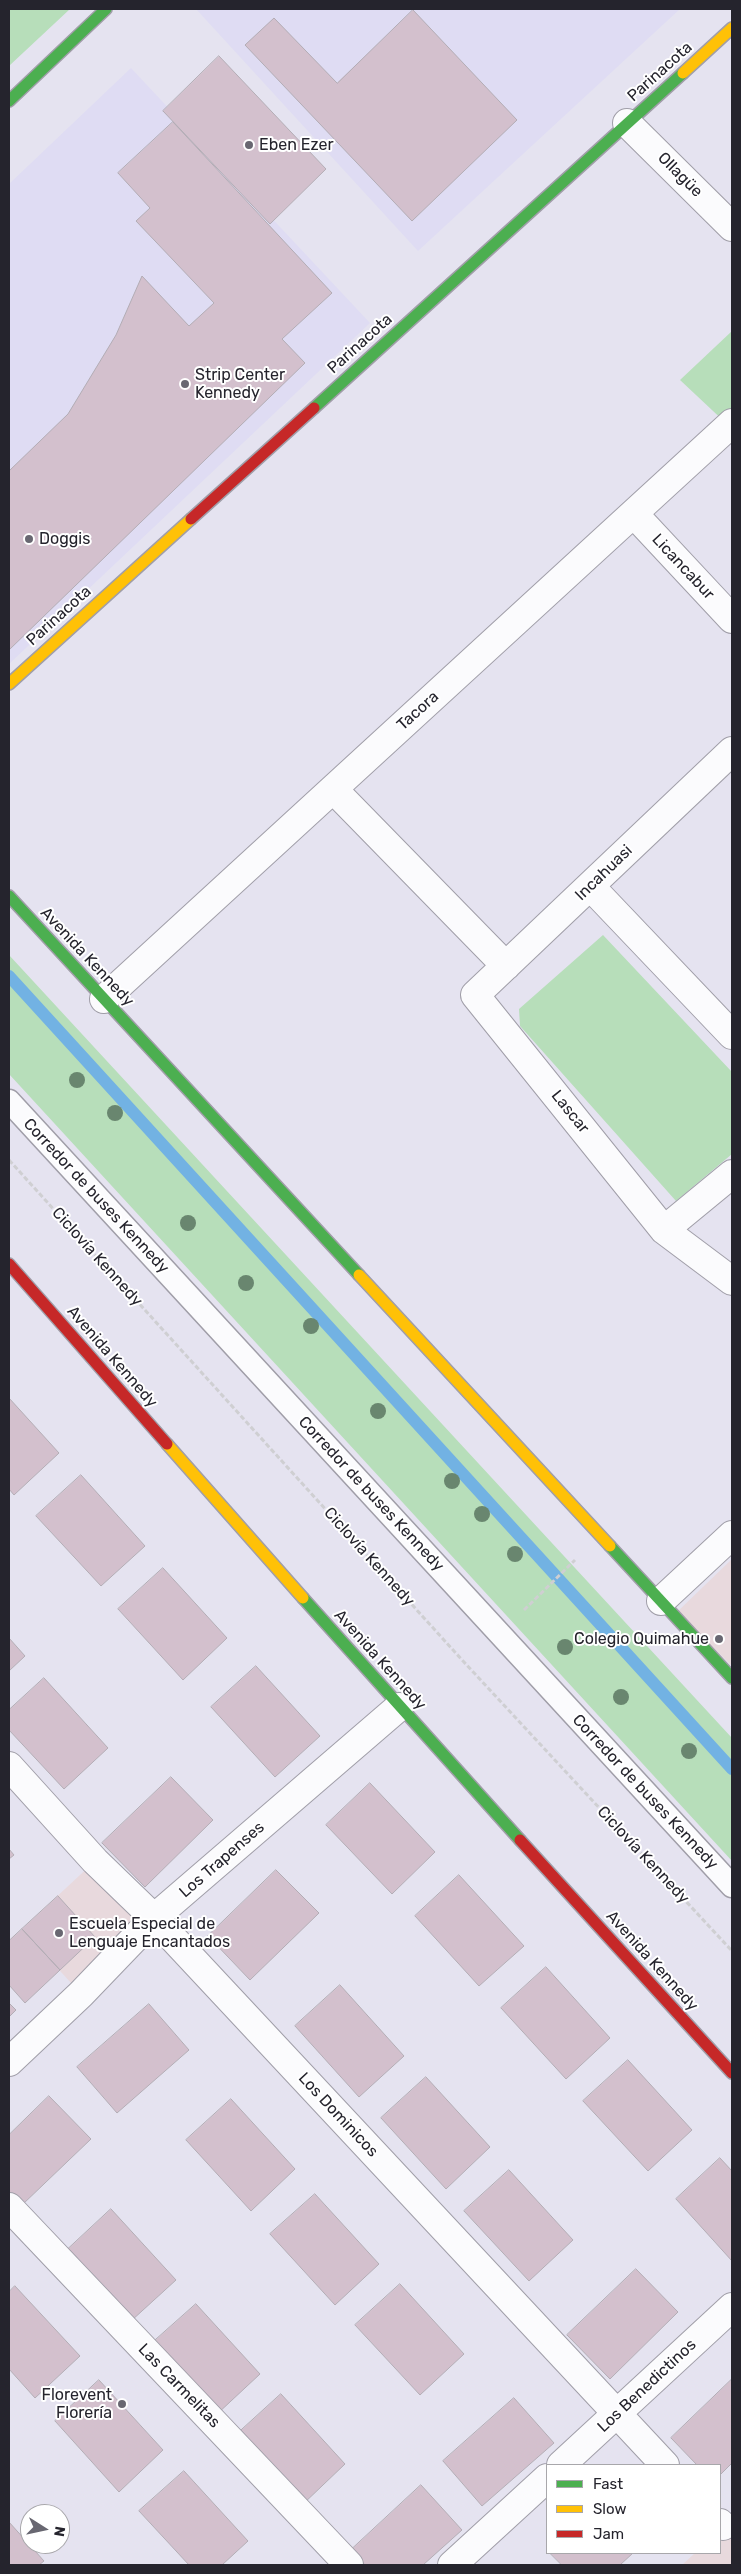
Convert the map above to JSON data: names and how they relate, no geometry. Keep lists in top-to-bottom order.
{
  "streets": {
    "main road": ["Parinacota", "Avenida Kennedy"],
    "street": [
      "Ollagüe",
      "Licancabur",
      "Tacora",
      "Incahuasi",
      "Lascar",
      "Los Trapenses",
      "Los Dominicos",
      "Las Carmelitas",
      "Los Benedictinos"
    ],
    "lane": ["Corredor de buses Kennedy"],
    "path": ["Ciclovía Kennedy"]
  },
  "crossings": [
    ["Parinacota", "Ollagüe"],
    ["Licancabur", "Tacora"],
    ["Tacora", "Avenida Kennedy"],
    ["Incahuasi", "Lascar"],
    ["Avenida Kennedy", "Los Trapenses"],
    ["Los Trapenses", "Los Dominicos"],
    ["Los Dominicos", "Los Benedictinos"]
  ],
  "places": [
    "Eben Ezer",
    "Strip Center Kennedy",
    "Doggis",
    "Colegio Quimahue",
    "Escuela Especial de Lenguaje Encantados",
    "Florevent Florería"
  ],
  "legend": ["Fast", "Slow", "Jam"],
  "north": "right"
}
